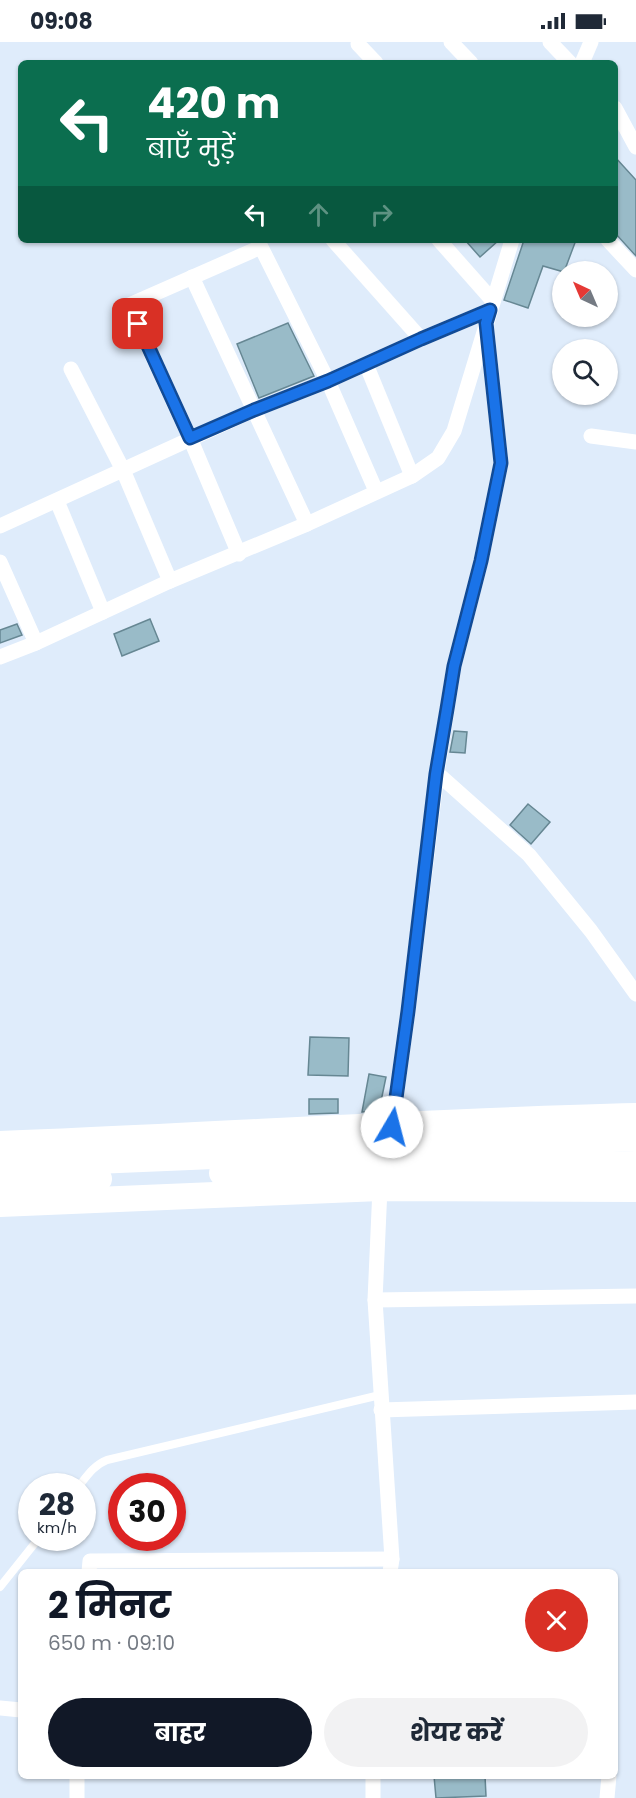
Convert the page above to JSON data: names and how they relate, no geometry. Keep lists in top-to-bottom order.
{
  "north": "top left",
  "page": {
    "status": "09:08",
    "turn": ["420 m", "बाएँ मुड़ें"],
    "speed": "28 km/h",
    "limit": "30",
    "heading": ["2 मिनट", "650 m · 09:10"],
    "buttons": ["बाहर", "शेयर करें"]
  }
}
